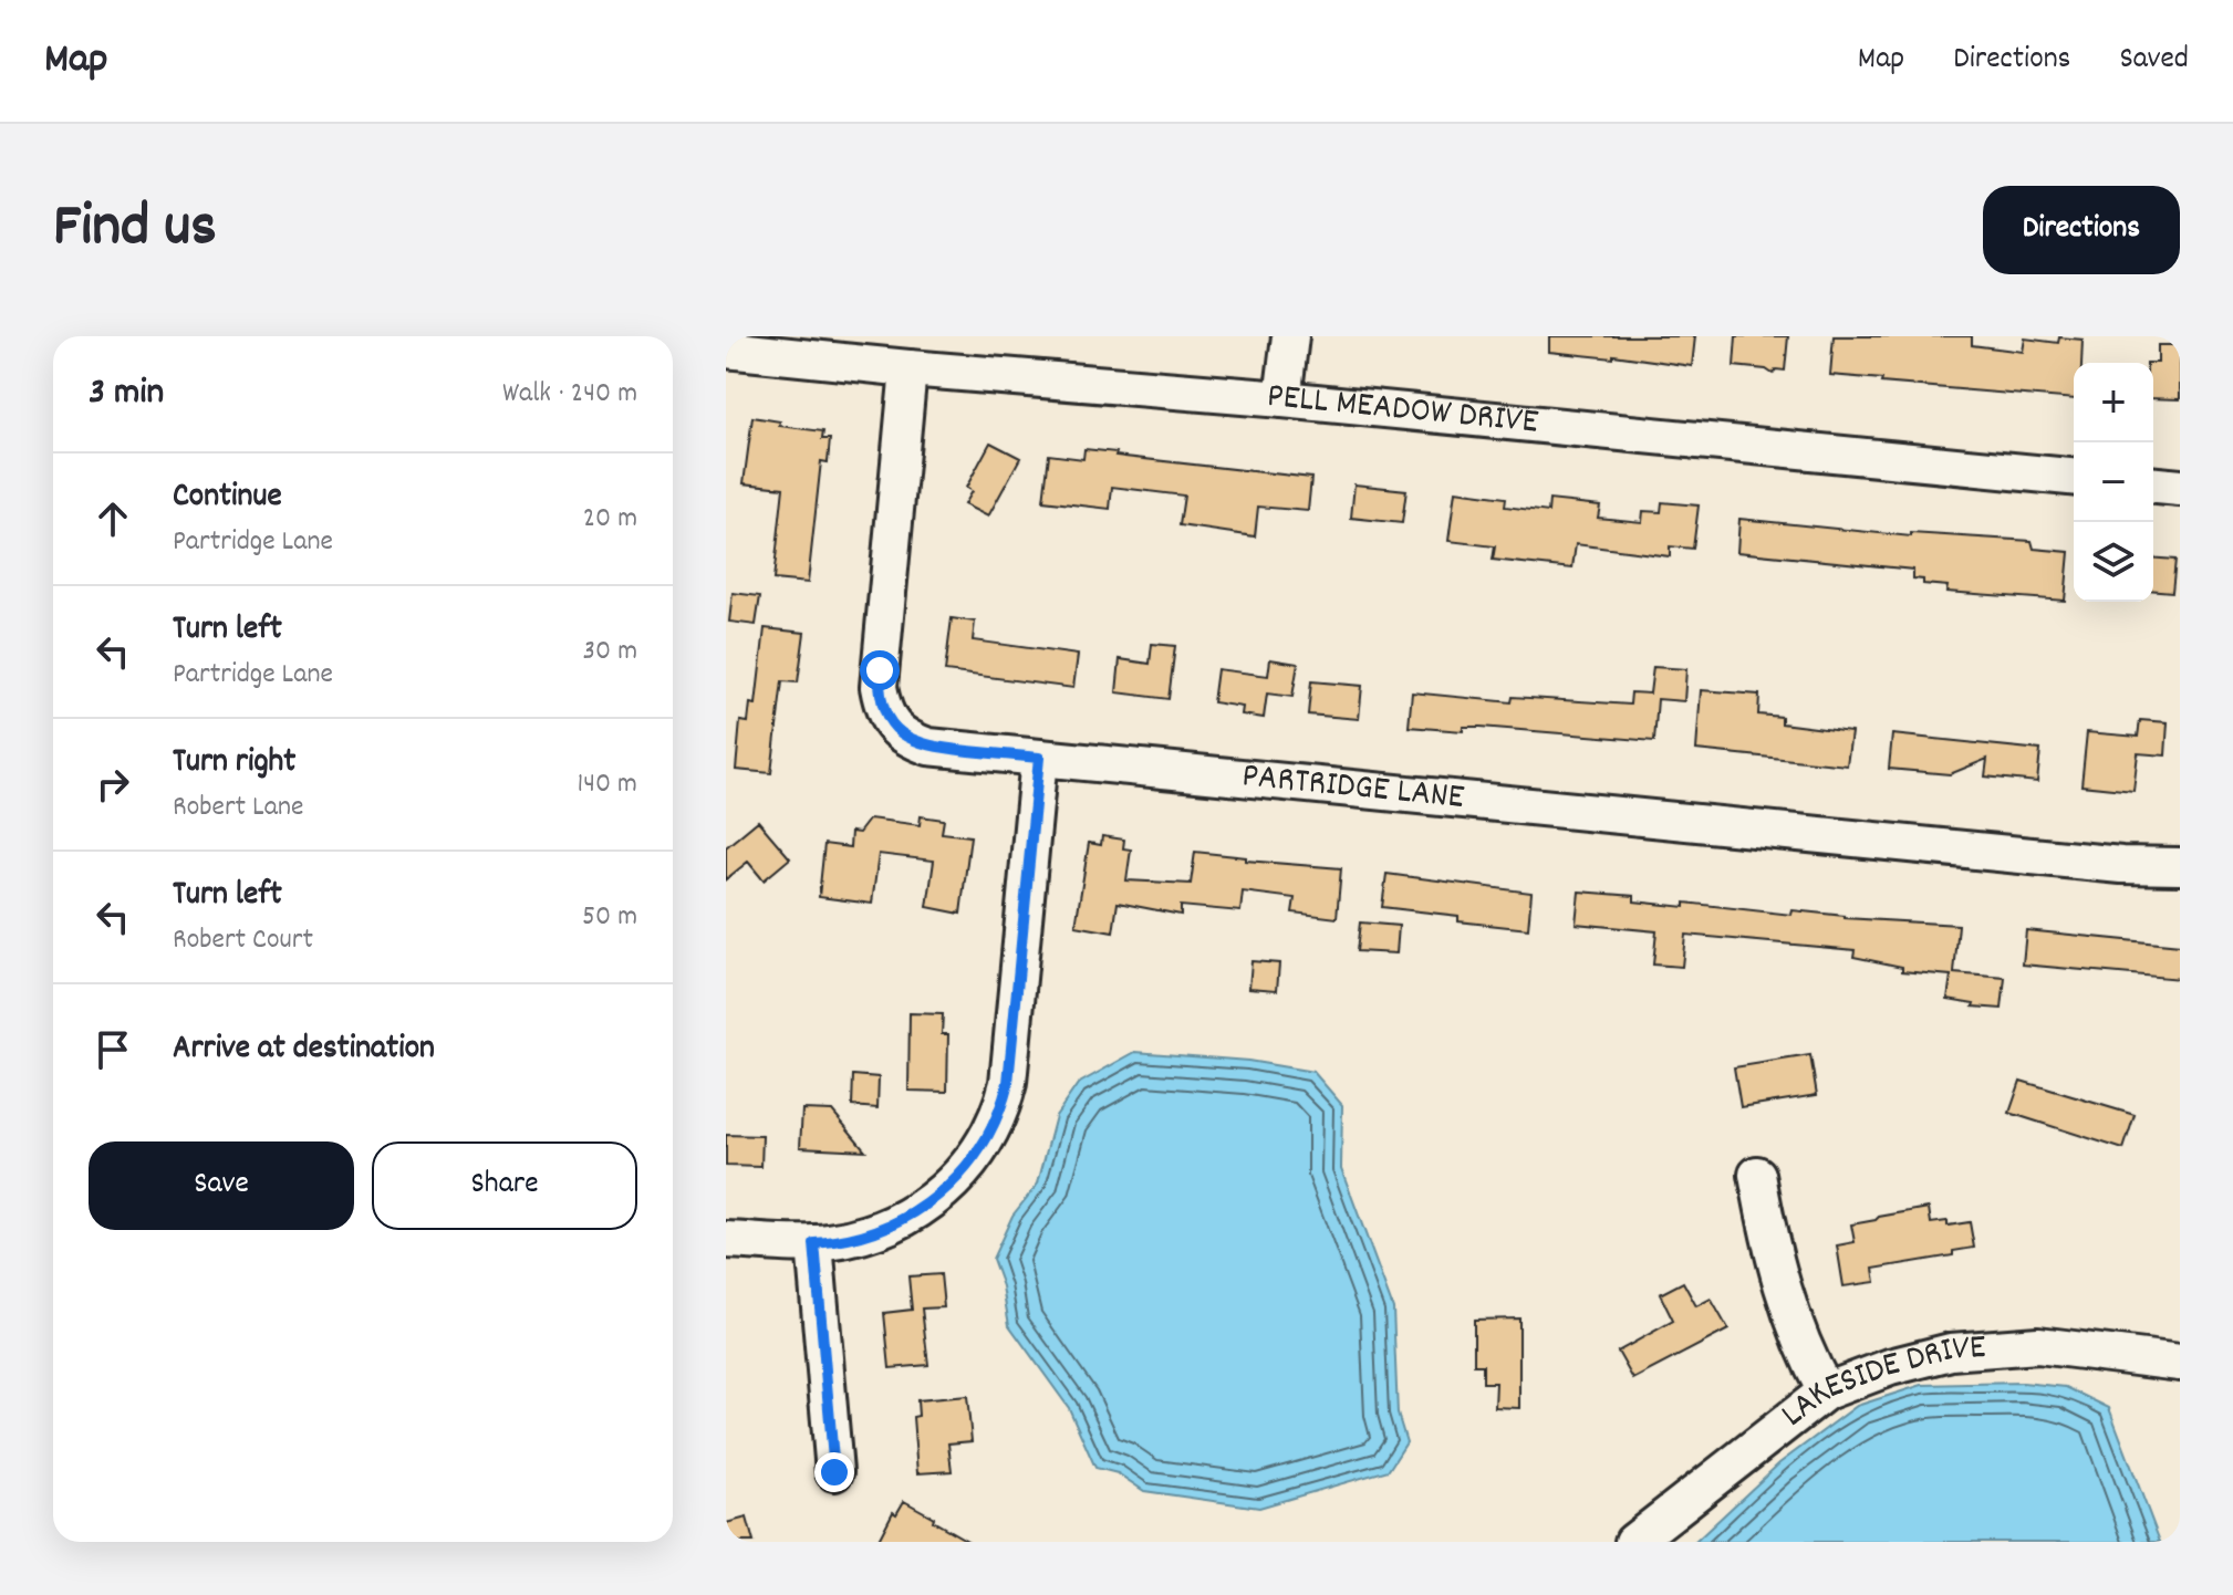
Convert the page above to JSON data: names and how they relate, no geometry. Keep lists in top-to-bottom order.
{
  "streets": {
    "street": ["PELL MEADOW DRIVE", "PARTRIDGE LANE", "LAKESIDE DRIVE"]
  },
  "crossings": [
    ["PELL MEADOW DRIVE", "PARTRIDGE LANE"]
  ],
  "page": {
    "header": "Map",
    "nav": ["Map", "Directions", "Saved"],
    "title": "Find us",
    "buttons": [
      "Directions",
      ["Save", "Share"]
    ],
    "heading": ["3 min", "Walk · 240 m"],
    "map_buttons": ["+", "−"],
    "list": [
      ["Continue", "Partridge Lane", "20 m"],
      ["Turn left", "Partridge Lane", "30 m"],
      ["Turn right", "Robert Lane", "140 m"],
      ["Turn left", "Robert Court", "50 m"],
      "Arrive at destination"
    ]
  }
}
